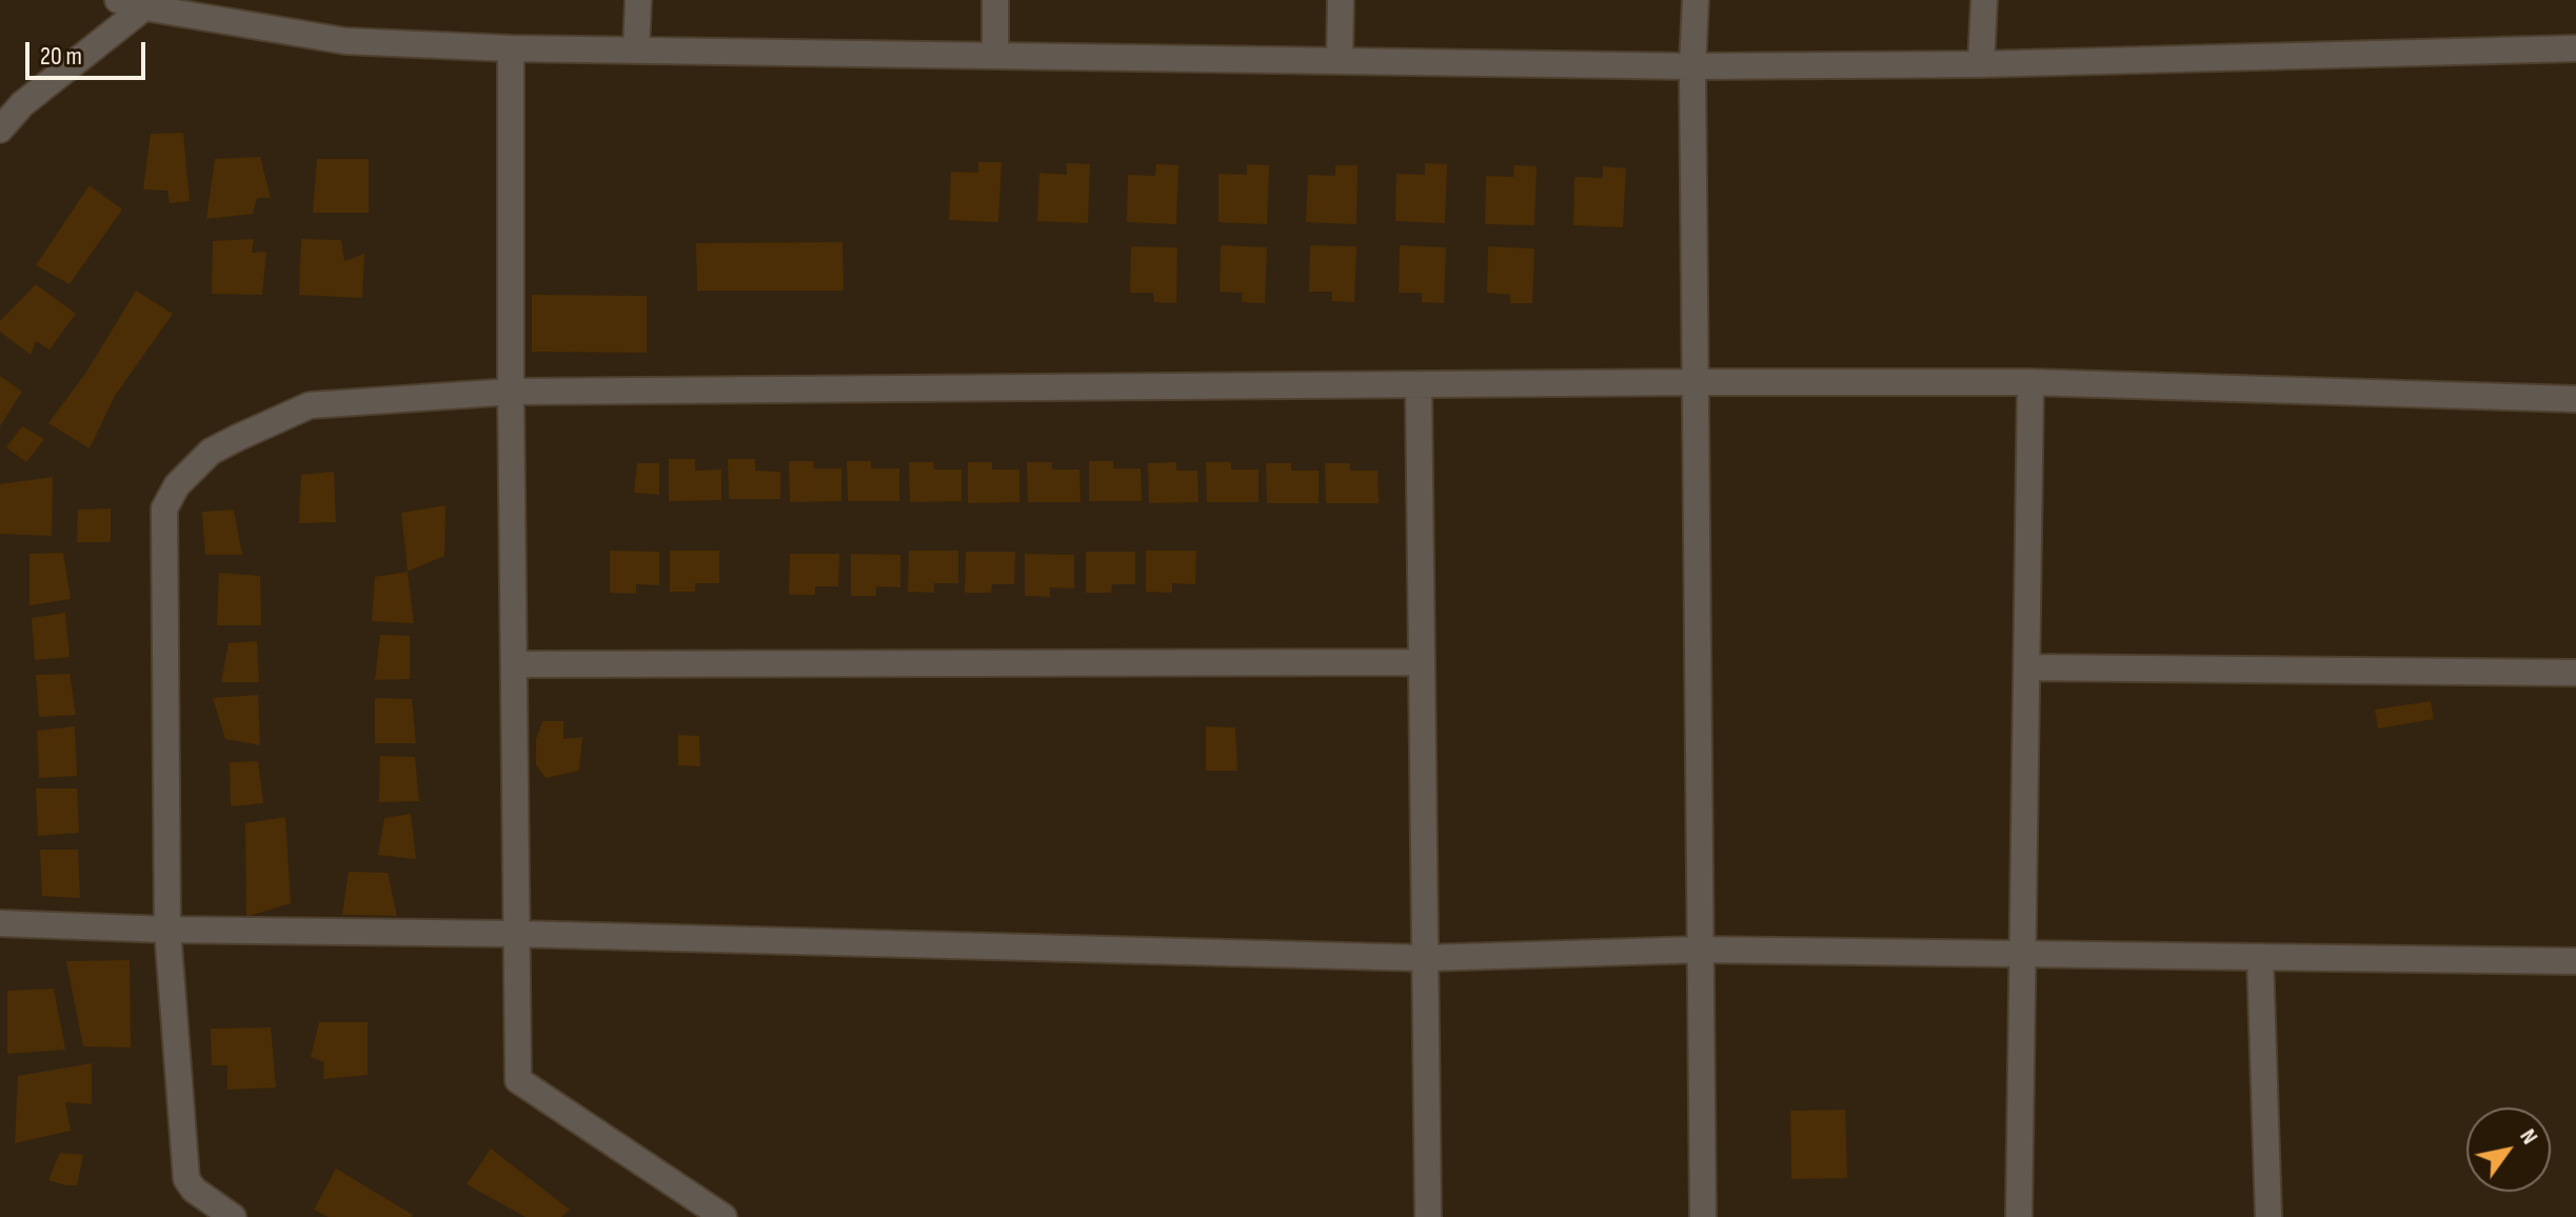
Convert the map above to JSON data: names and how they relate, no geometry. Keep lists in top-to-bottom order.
{
  "scale_bar": "20 m",
  "north": "top right"
}
